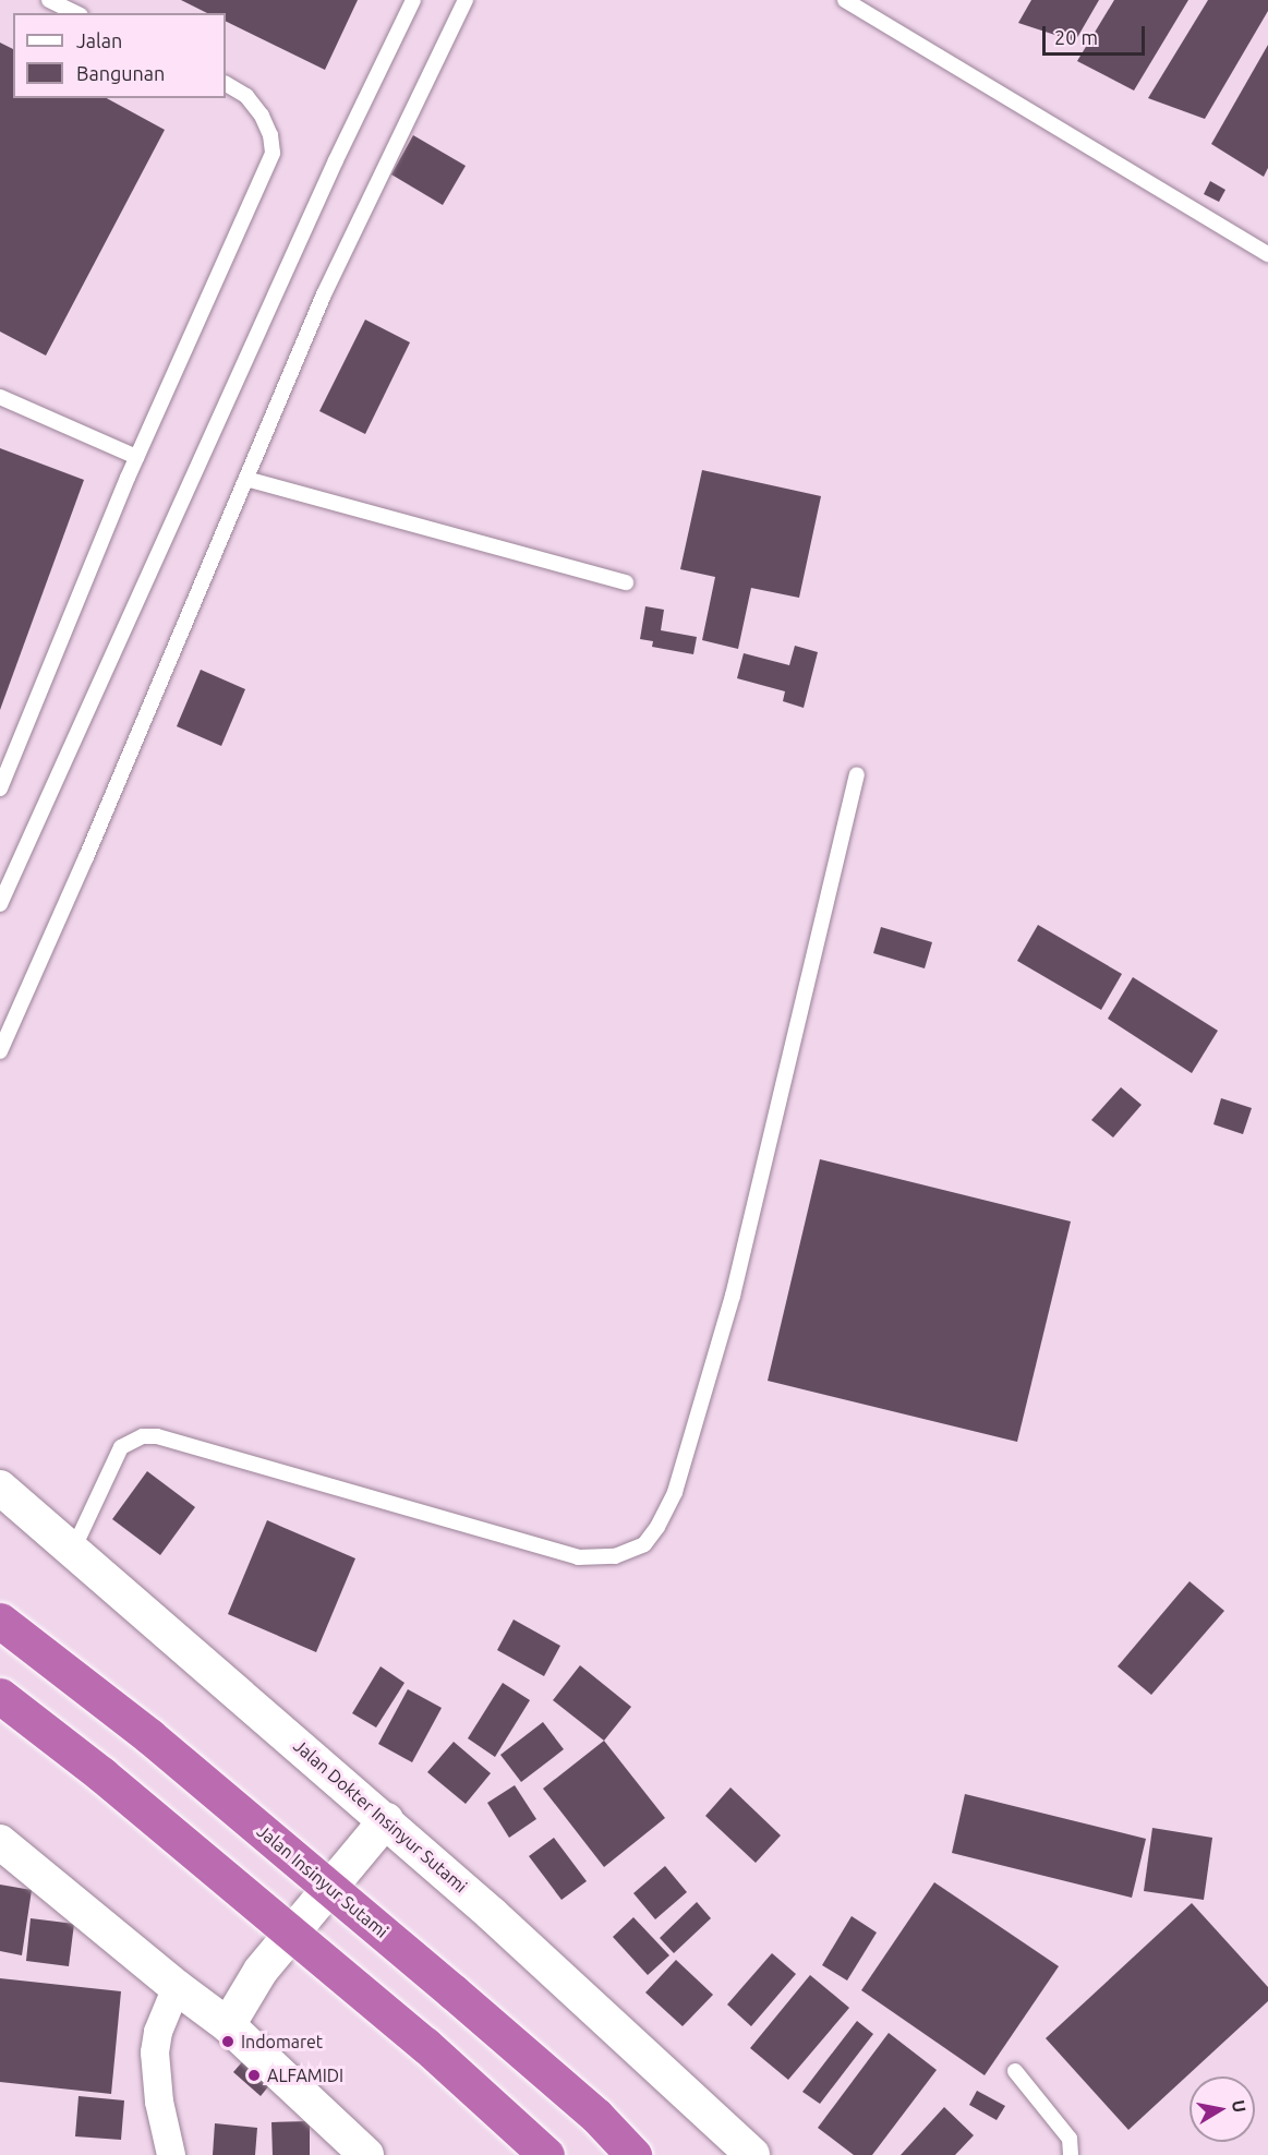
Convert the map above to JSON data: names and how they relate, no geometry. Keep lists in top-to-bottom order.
{
  "streets": {
    "highway": ["Jalan Insinyur Sutami"],
    "street": ["Jalan Dokter Insinyur Sutami"]
  },
  "places": ["Indomaret", "ALFAMIDI"],
  "legend": ["Jalan", "Bangunan"],
  "scale_bar": "20 m",
  "north": "right"
}
